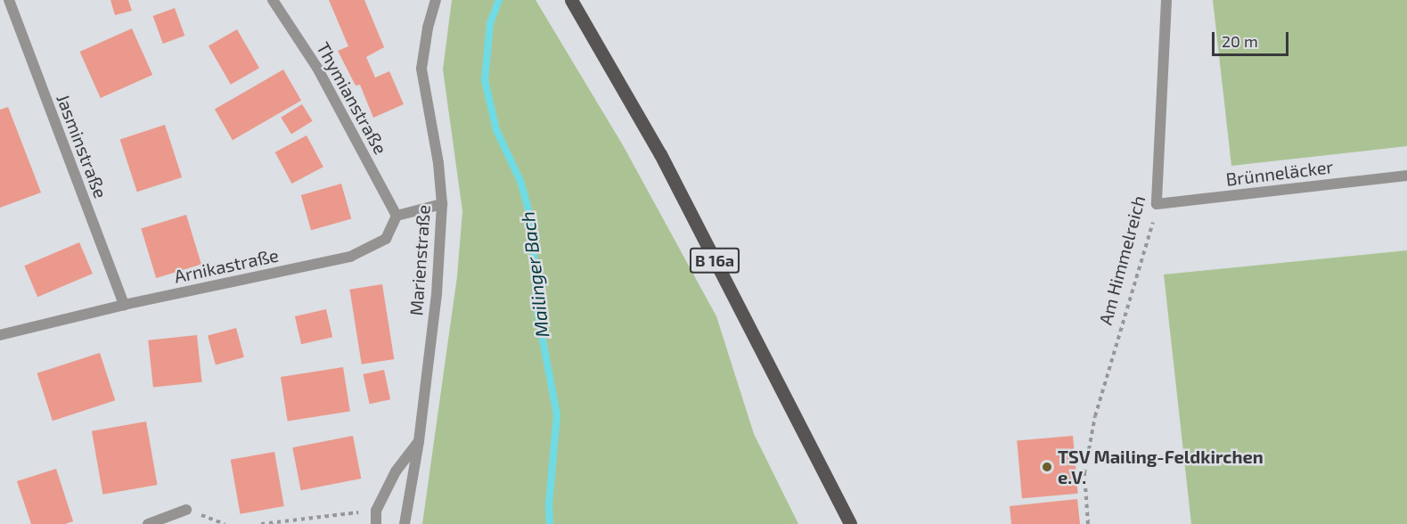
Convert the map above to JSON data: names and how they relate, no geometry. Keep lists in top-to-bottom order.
{
  "streets": {
    "main road": ["B 16a"],
    "street": [
      "Thymianstraße",
      "Jasminstraße",
      "Brünneläcker",
      "Marienstraße",
      "Am Himmelreich",
      "Arnikastraße"
    ]
  },
  "crossings": [
    ["Thymianstraße", "Arnikastraße"],
    ["Jasminstraße", "Arnikastraße"],
    ["Brünneläcker", "Am Himmelreich"]
  ],
  "water": ["Mailinger Bach"],
  "places": ["TSV Mailing-Feldkirchen e.V."],
  "scale_bar": "20 m"
}
